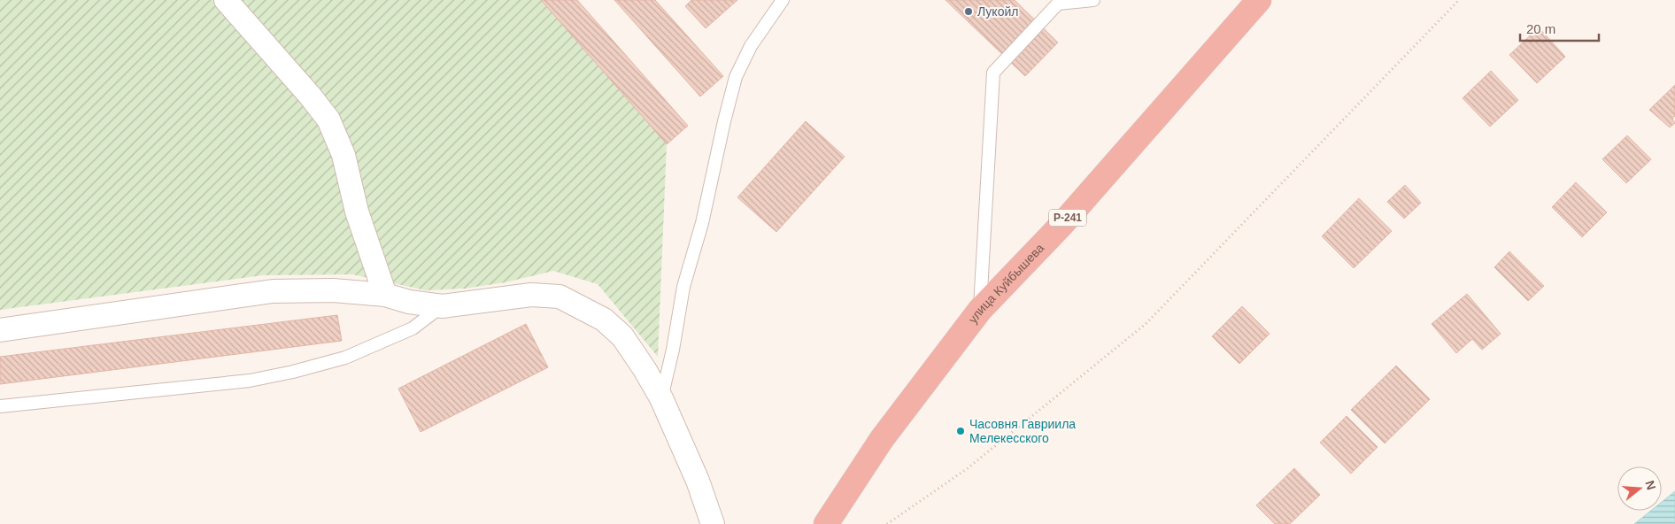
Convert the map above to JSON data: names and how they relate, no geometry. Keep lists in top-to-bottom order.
{
  "streets": {
    "highway": ["Р-241", "улица Куйбышева"]
  },
  "places": ["Лукойл", "Часовня Гавриила Мелекесского"],
  "scale_bar": "20 m",
  "north": "right"
}
